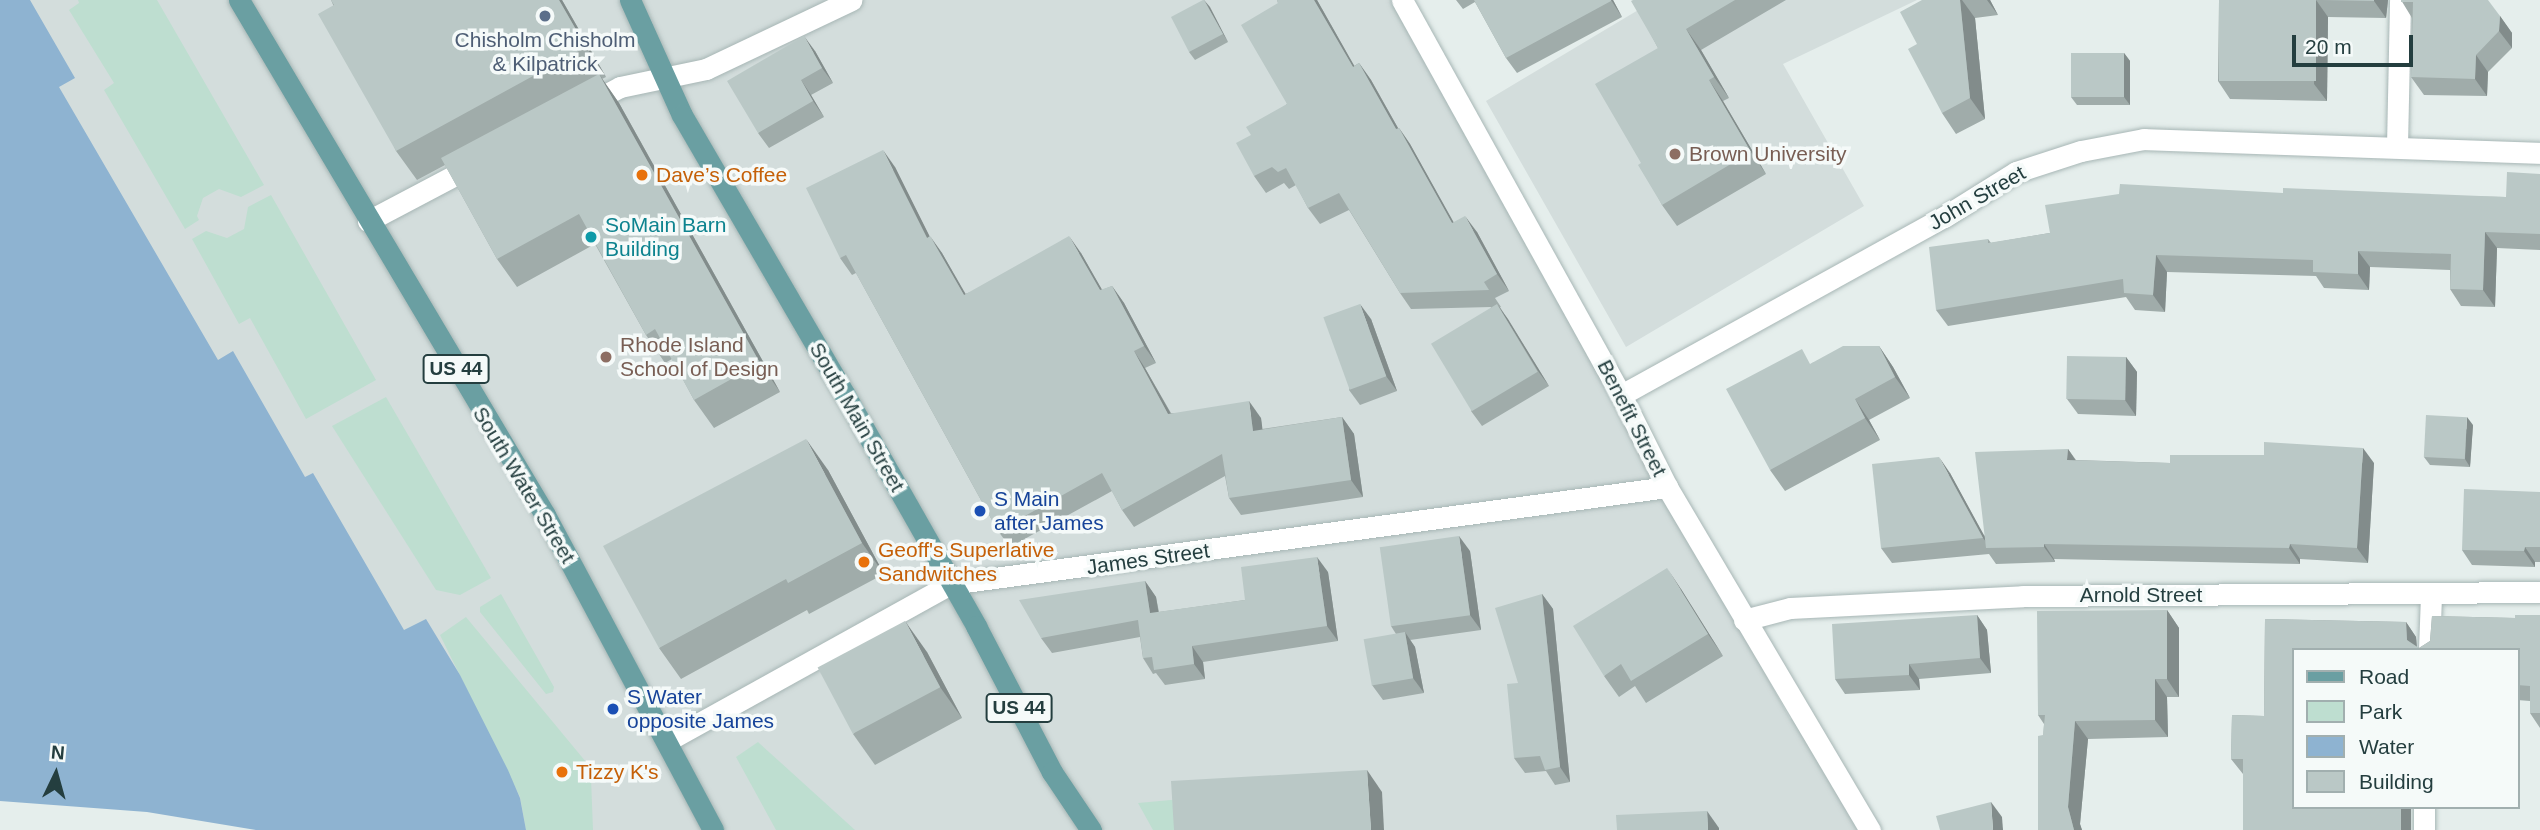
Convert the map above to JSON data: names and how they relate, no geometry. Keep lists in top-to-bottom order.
{
  "streets": {
    "main road": ["US 44", "South Main Street", "South Water Street"],
    "street": [
      "John Street",
      "Benefit Street",
      "James Street",
      "Arnold Street"
    ]
  },
  "crossings": [
    ["John Street", "Benefit Street"],
    ["South Main Street", "James Street"],
    ["Benefit Street", "James Street"],
    ["Benefit Street", "Arnold Street"],
    ["South Water Street", "James Street"]
  ],
  "places": [
    "Chisholm Chisholm & Kilpatrick",
    "Brown University",
    "Dave’s Coffee",
    "SoMain Barn Building",
    "Rhode Island School of Design",
    "S Main after James",
    "Geoff's Superlative Sandwitches",
    "S Water opposite James",
    "Tizzy K's"
  ],
  "legend": [
    "Road",
    "Park",
    "Water",
    "Building"
  ],
  "scale_bar": "20 m",
  "north": "top"
}
